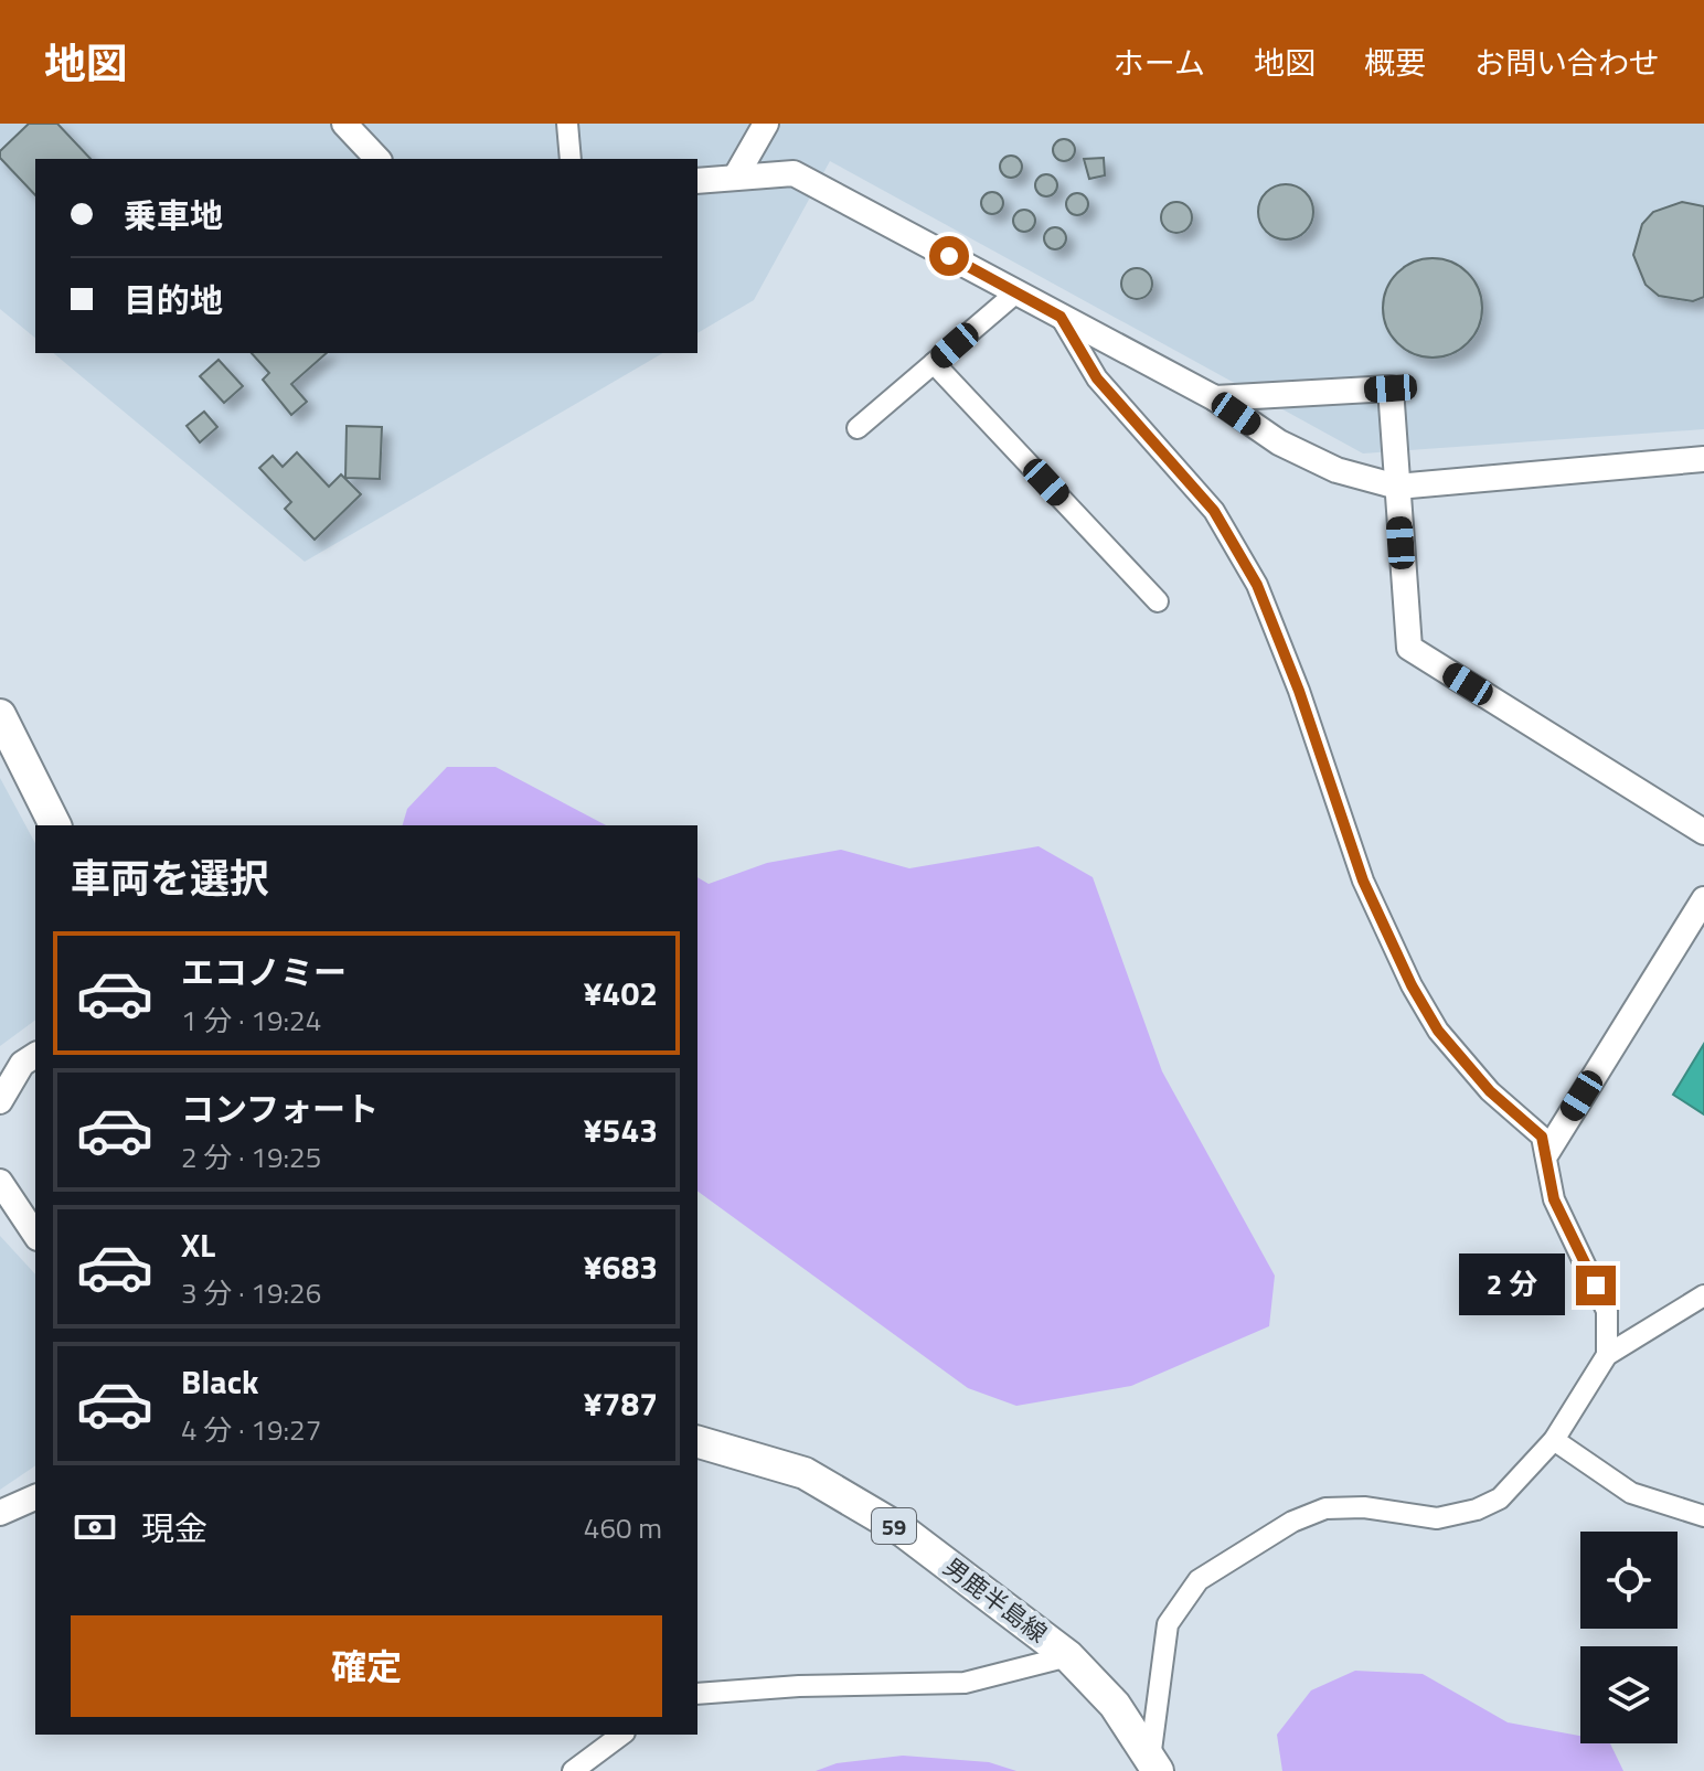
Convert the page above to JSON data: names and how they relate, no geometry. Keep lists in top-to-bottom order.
{
  "streets": {
    "main road": ["59", "男鹿半島線"]
  },
  "page": {
    "header": "地図",
    "nav": [
      "ホーム",
      "地図",
      "概要",
      "お問い合わせ"
    ],
    "banner": ["乗車地", "目的地"],
    "heading": "車両を選択",
    "list": [
      {
        "name": "エコノミー",
        "note": "1 分 · 19:24",
        "value": "¥402"
      },
      {
        "name": "コンフォート",
        "note": "2 分 · 19:25",
        "value": "¥543"
      },
      {
        "name": "XL",
        "note": "3 分 · 19:26",
        "value": "¥683"
      },
      {
        "name": "Black",
        "note": "4 分 · 19:27",
        "value": "¥787"
      }
    ],
    "bubble": "2 分",
    "pay": ["現金", "460 m"],
    "buttons": "確定"
  }
}
